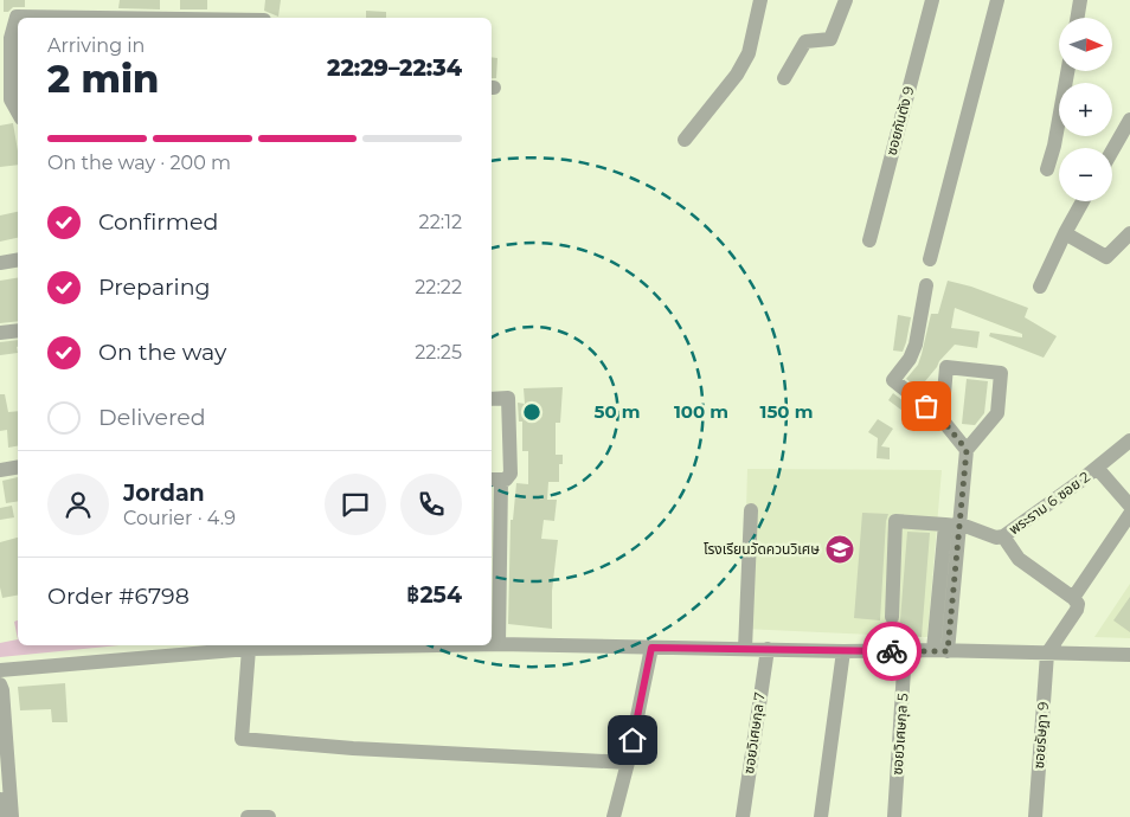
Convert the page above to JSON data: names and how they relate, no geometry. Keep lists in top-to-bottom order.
{
  "streets": {
    "street": [
      "ซอยกันตัง 9",
      "พระราม 6 ซอย 2",
      "ซอยวิเศษกุล 7",
      "ซอยวิเศษกุล 5",
      "ซอยรัษฎา 9"
    ]
  },
  "places": {
    "school or university": ["โรงเรียนวัดควนวิเศษ"]
  },
  "north": "right",
  "page": {
    "map_buttons": ["+", "−"],
    "heading": ["2 min", "Arriving in", "22:29–22:34"],
    "panel": [
      "Jordan",
      "Courier · 4.9",
      "Order #6798",
      "฿254"
    ],
    "bar": "On the way · 200 m",
    "list": [
      ["Confirmed", "22:12"],
      ["Preparing", "22:22"],
      ["On the way", "22:25"],
      "Delivered"
    ]
  },
  "rings": ["50 m", "100 m", "150 m"]
}
